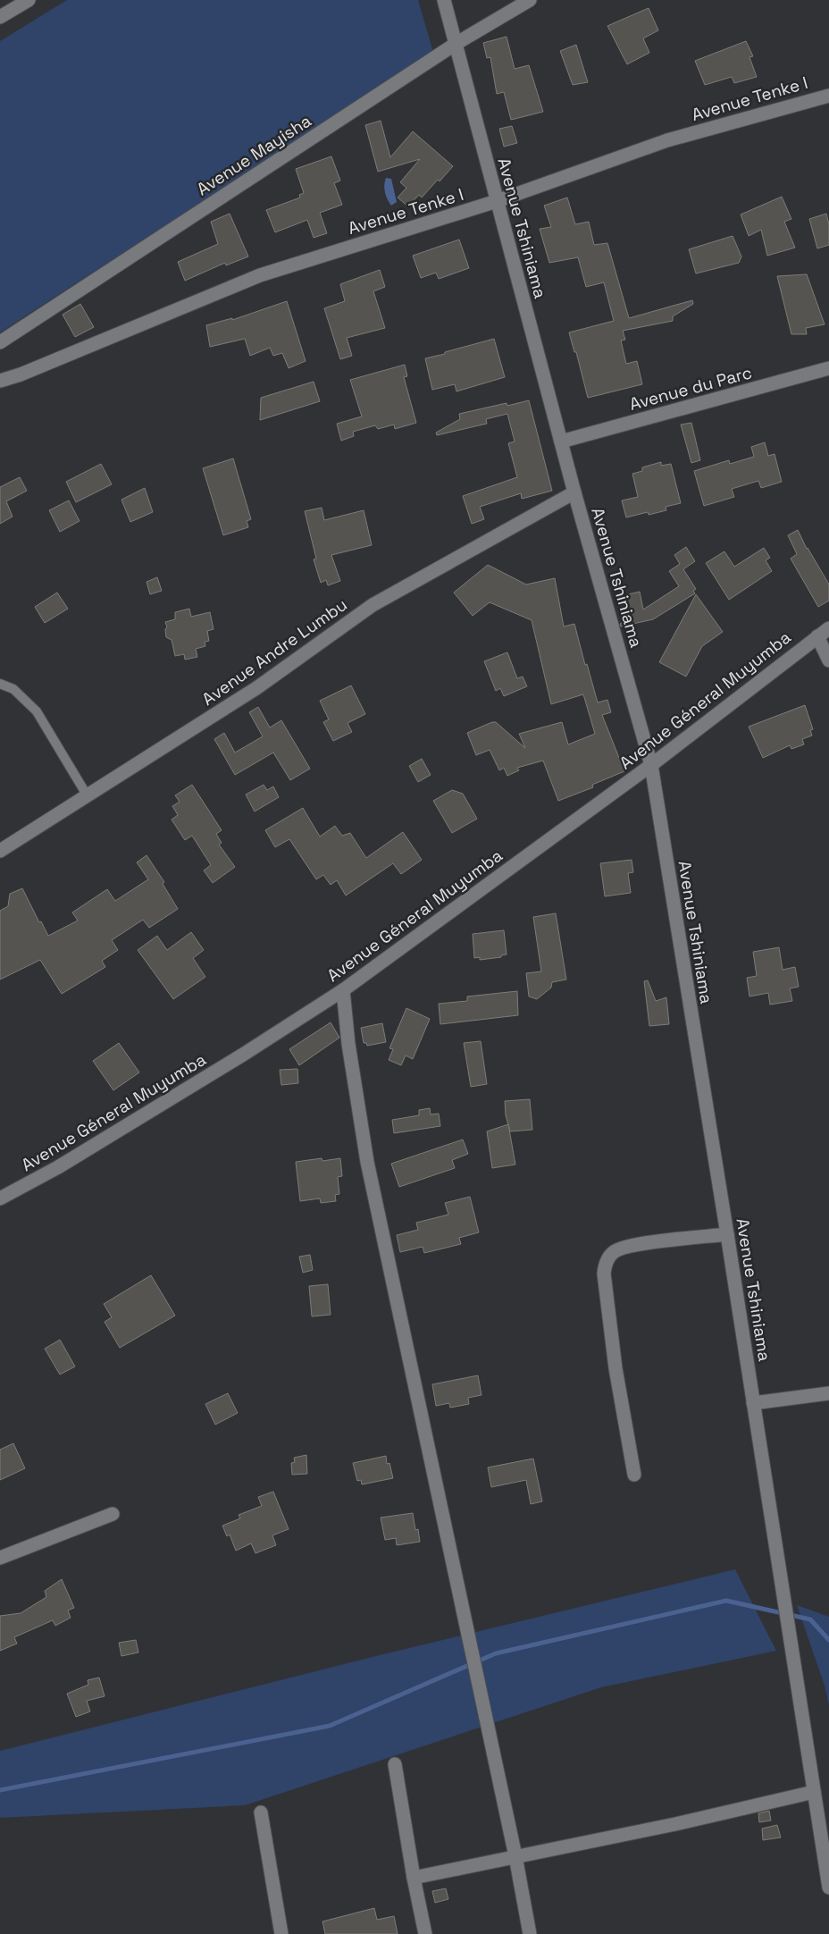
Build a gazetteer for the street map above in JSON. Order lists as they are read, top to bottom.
{
  "streets": {
    "street": [
      "Avenue Tenke I",
      "Avenue Mayisha",
      "Avenue Tshiniama",
      "Avenue du Parc",
      "Avenue Andre Lumbu",
      "Avenue Géneral Muyumba"
    ]
  },
  "crossings": [
    ["Avenue Tenke I", "Avenue Tshiniama"],
    ["Avenue Mayisha", "Avenue Tshiniama"],
    ["Avenue Tshiniama", "Avenue du Parc"],
    ["Avenue Tshiniama", "Avenue Andre Lumbu"],
    ["Avenue Tshiniama", "Avenue Géneral Muyumba"]
  ]
}
